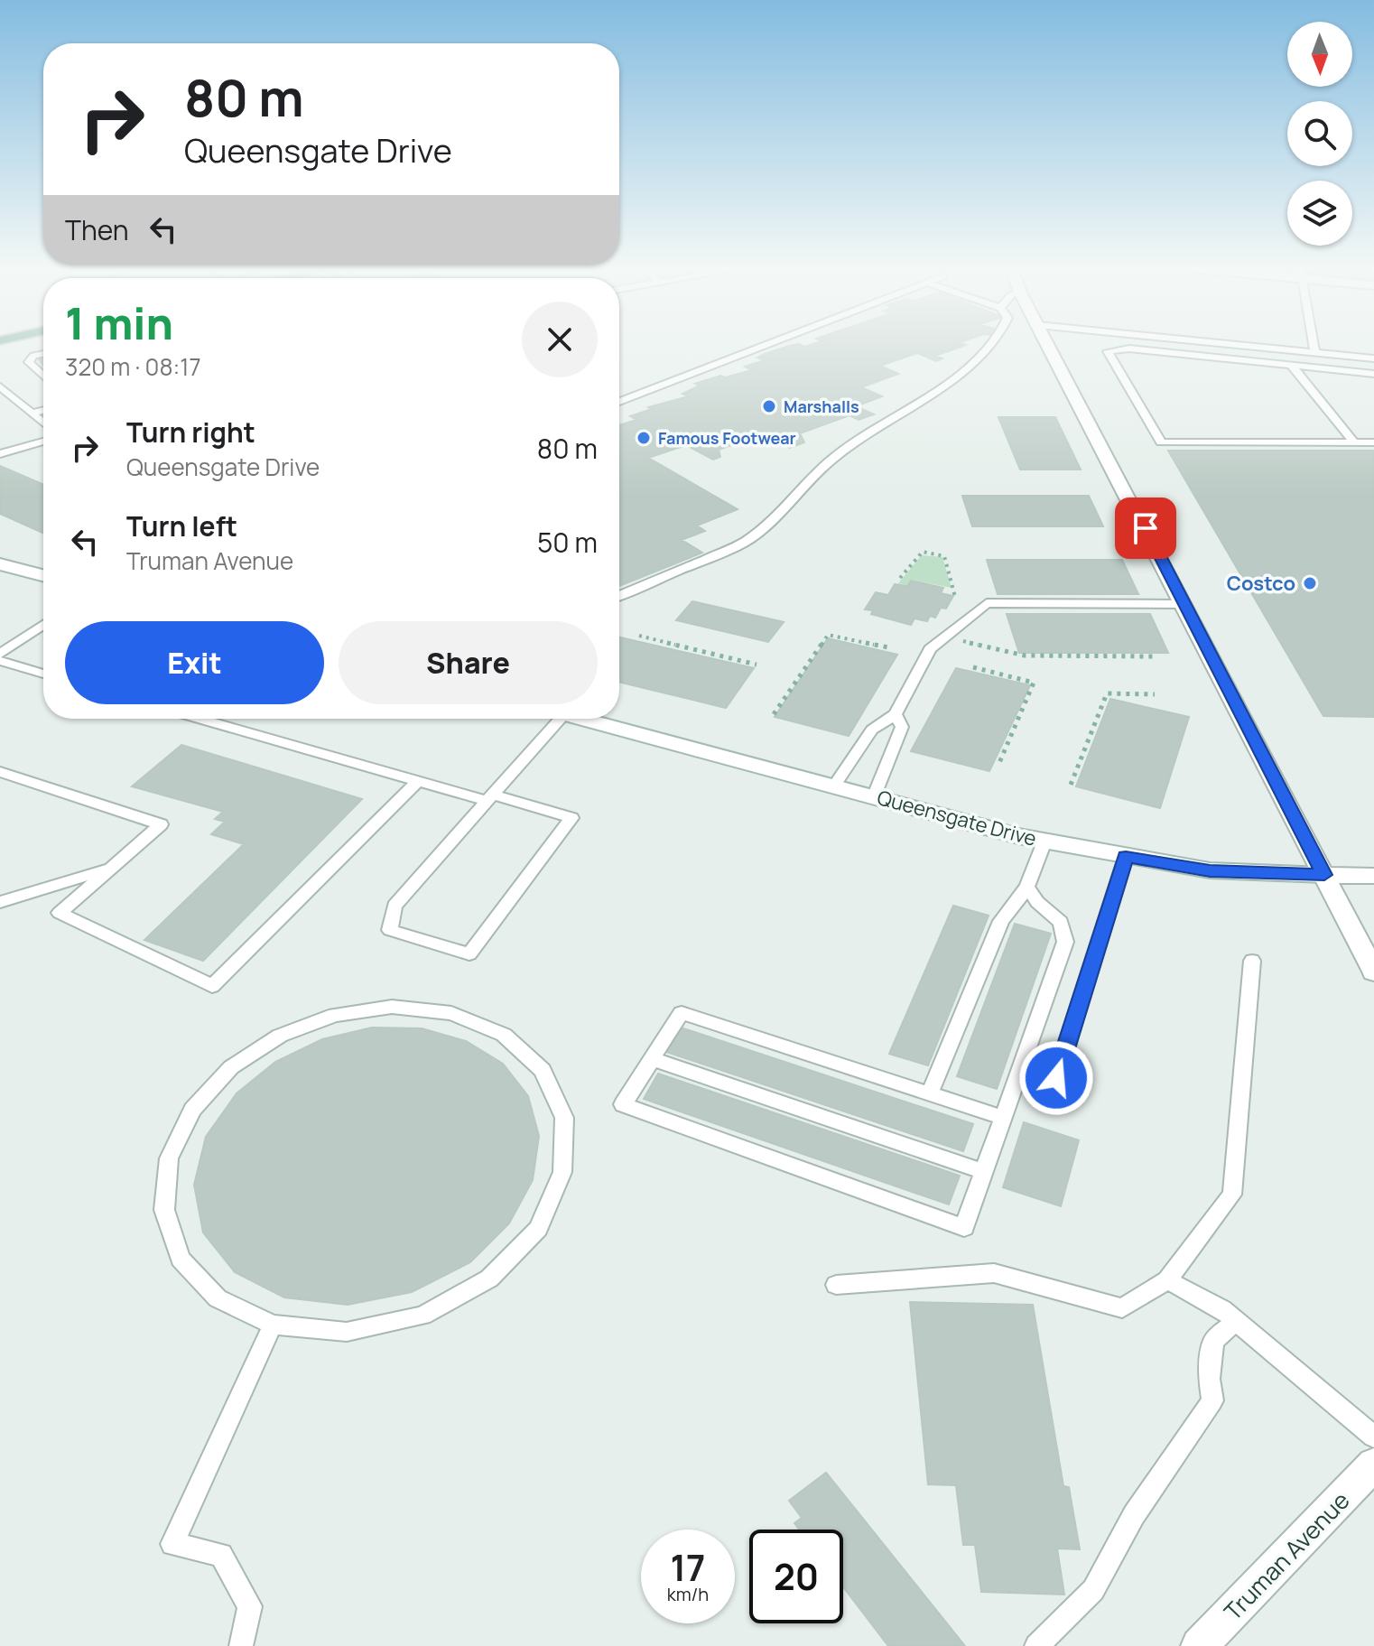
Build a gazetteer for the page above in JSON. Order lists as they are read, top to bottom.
{
  "streets": {
    "street": ["Queensgate Drive", "Truman Avenue"]
  },
  "places": ["Marshalls", "Famous Footwear", "Costco"],
  "north": "bottom",
  "page": {
    "turn": ["80 m", "Queensgate Drive"],
    "then": "Then",
    "heading": ["1 min", "320 m · 08:17"],
    "list": [
      {
        "name": "Turn right",
        "note": "Queensgate Drive",
        "value": "80 m"
      },
      {
        "name": "Turn left",
        "note": "Truman Avenue",
        "value": "50 m"
      }
    ],
    "buttons": ["Exit", "Share"],
    "speed": "17 km/h",
    "limit": "20"
  }
}
